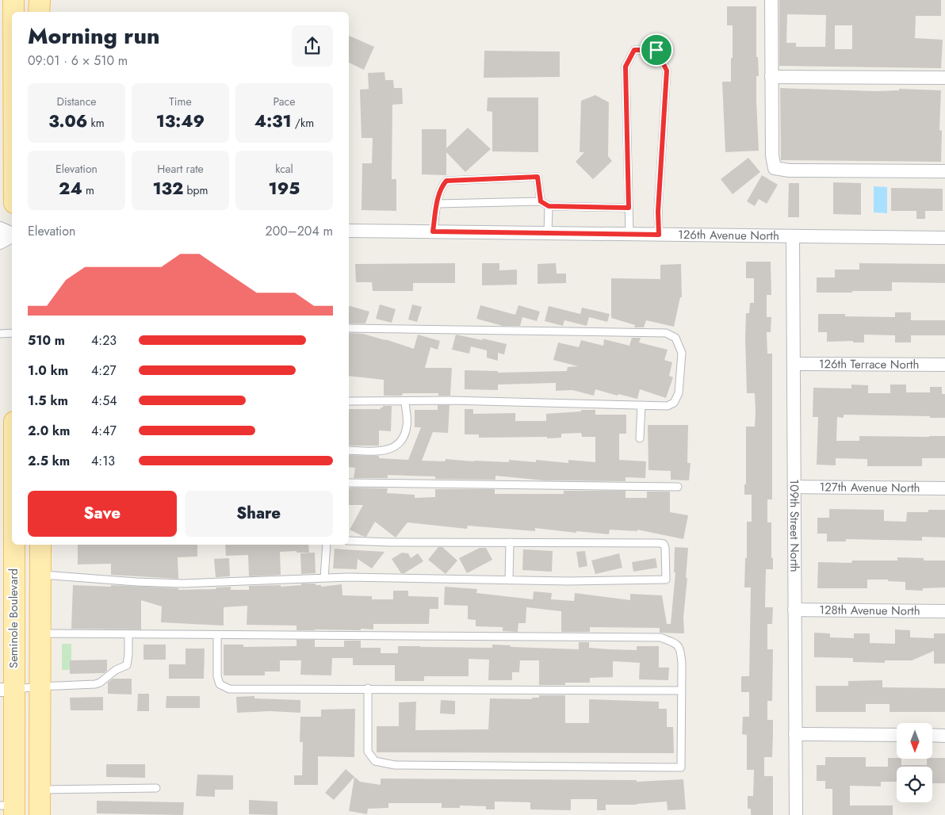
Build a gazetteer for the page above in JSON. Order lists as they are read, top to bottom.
{
  "streets": {
    "main road": ["Seminole Boulevard"],
    "street": [
      "126th Avenue North",
      "126th Terrace North",
      "127th Avenue North",
      "109th Street North",
      "128th Avenue North"
    ]
  },
  "crossings": [
    ["126th Avenue North", "109th Street North"],
    ["126th Terrace North", "109th Street North"],
    ["127th Avenue North", "109th Street North"],
    ["109th Street North", "128th Avenue North"]
  ],
  "north": "bottom",
  "page": {
    "heading": ["Morning run", "09:01 · 6 × 510 m"],
    "stats": [
      ["Distance", "3.06 km"],
      ["Time", "13:49"],
      ["Pace", "4:31 /km"],
      ["Elevation", "24 m"],
      ["Heart rate", "132 bpm"],
      ["kcal", "195"]
    ],
    "chart": ["Elevation", "200–204 m"],
    "list": [
      {
        "name": "510 m",
        "note": "4:23"
      },
      {
        "name": "1.0 km",
        "note": "4:27"
      },
      {
        "name": "1.5 km",
        "note": "4:54"
      },
      {
        "name": "2.0 km",
        "note": "4:47"
      },
      {
        "name": "2.5 km",
        "note": "4:13"
      }
    ],
    "buttons": ["Save", "Share"]
  }
}
